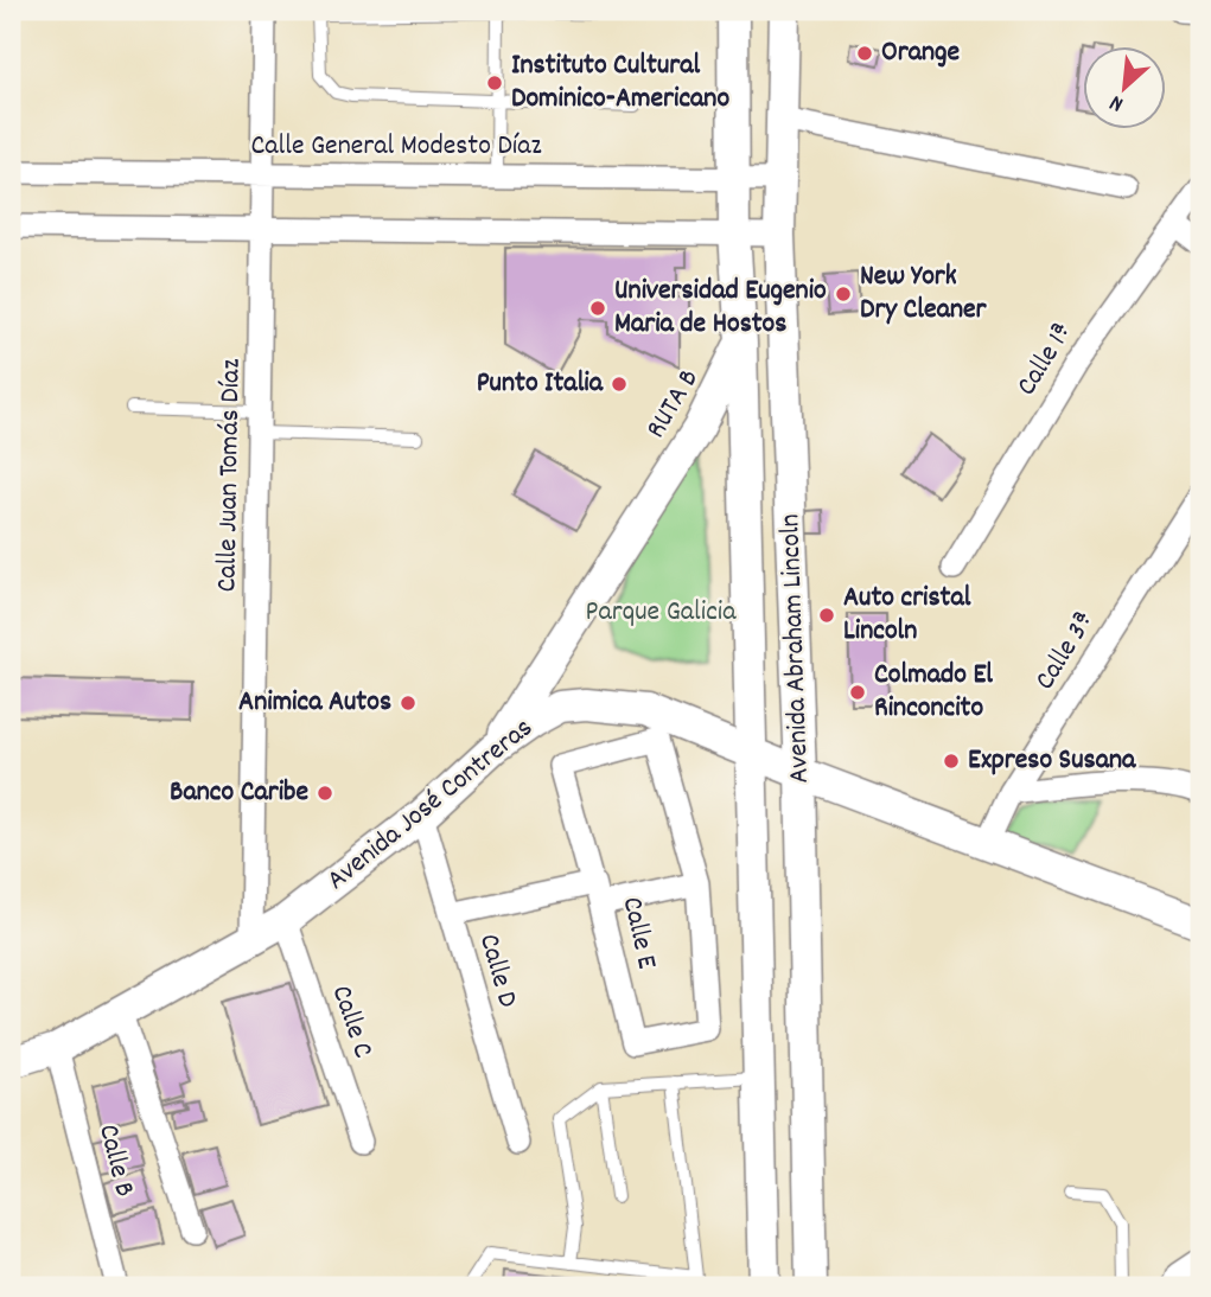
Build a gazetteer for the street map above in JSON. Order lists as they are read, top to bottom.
{
  "streets": {
    "main road": ["Avenida Abraham Lincoln", "Avenida José Contreras"],
    "street": [
      "Calle General Modesto Díaz",
      "Calle 1ª",
      "Calle Juan Tomás Díaz",
      "Calle 3ª",
      "Calle E",
      "Calle D",
      "Calle C",
      "Calle B"
    ]
  },
  "crossings": [
    ["Calle General Modesto Díaz", "Calle Juan Tomás Díaz"],
    ["Calle General Modesto Díaz", "Avenida Abraham Lincoln"],
    ["Calle Juan Tomás Díaz", "Avenida José Contreras"],
    ["Avenida Abraham Lincoln", "Avenida José Contreras"],
    ["Calle 3ª", "Avenida José Contreras"],
    ["Avenida José Contreras", "Calle D"],
    ["Avenida José Contreras", "Calle C"],
    ["Avenida José Contreras", "Calle B"],
    ["Calle E", "Calle D"]
  ],
  "parks": ["Parque Galicia"],
  "places": [
    "Orange",
    "Instituto Cultural Dominico-Americano",
    "New York Dry Cleaner",
    "Universidad Eugenio Maria de Hostos",
    "Punto Italia",
    "Auto cristal Lincoln",
    "Colmado El Rinconcito",
    "Animica Autos",
    "Expreso Susana",
    "Banco Caribe"
  ],
  "north": "bottom left"
}
